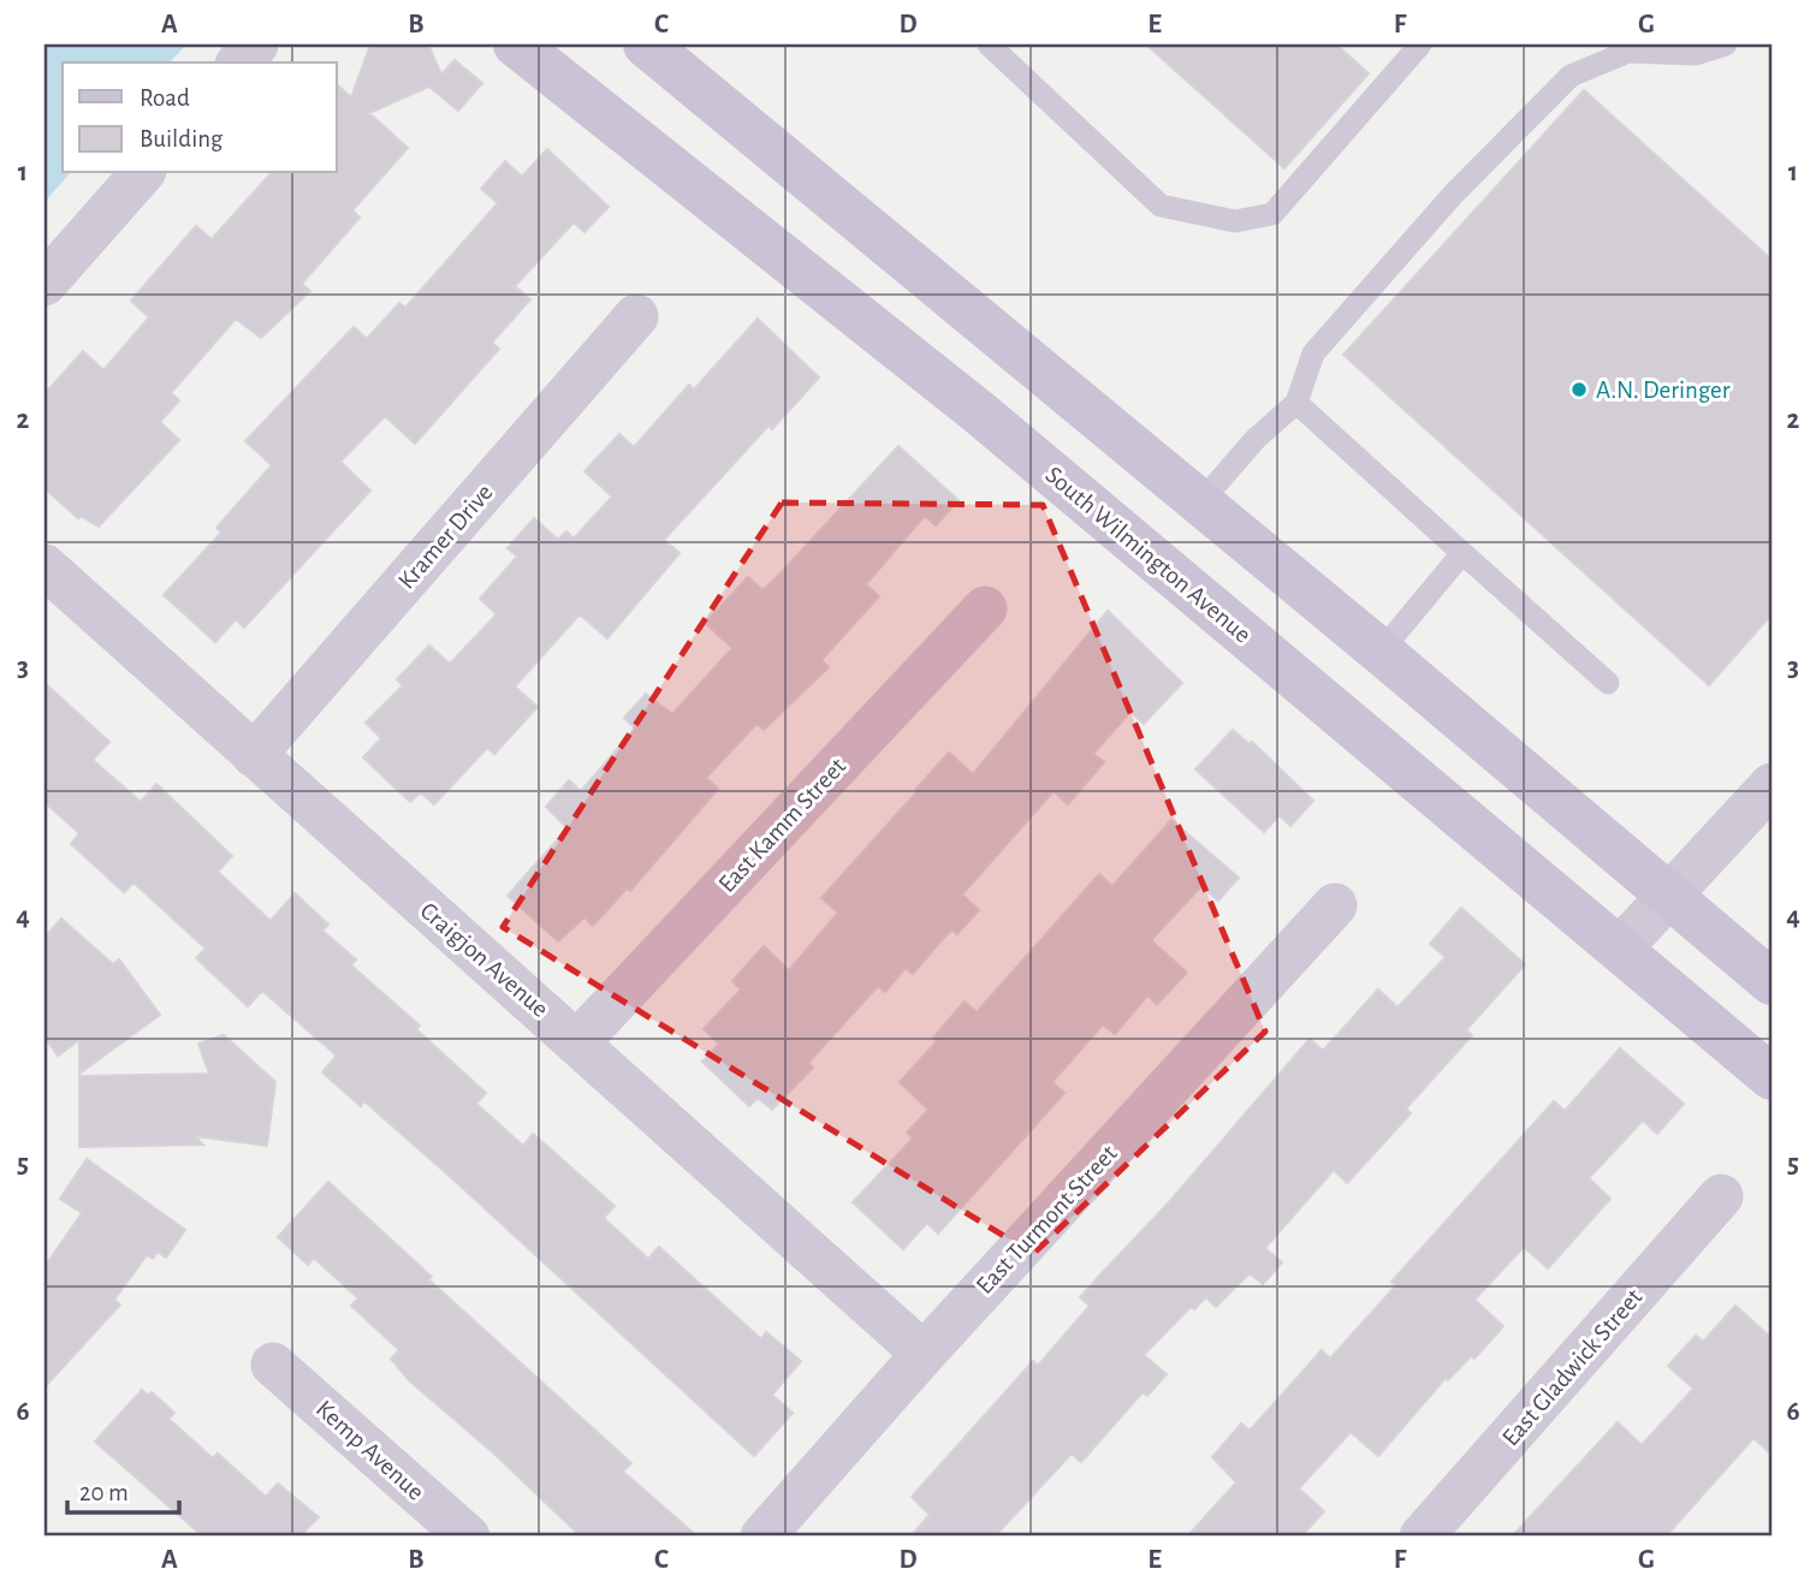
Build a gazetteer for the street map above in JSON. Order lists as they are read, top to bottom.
{
  "streets": {
    "main road": ["South Wilmington Avenue"],
    "street": [
      "Kramer Drive",
      "East Kamm Street",
      "Craigjon Avenue",
      "East Turmont Street",
      "East Gladwick Street",
      "Kemp Avenue"
    ]
  },
  "crossings": [
    ["Kramer Drive", "Craigjon Avenue"],
    ["East Kamm Street", "Craigjon Avenue"],
    ["Craigjon Avenue", "East Turmont Street"]
  ],
  "places": ["A.N. Deringer"],
  "legend": ["Road", "Building"],
  "scale_bar": "20 m",
  "grid": {
    "columns": [
      "A",
      "B",
      "C",
      "D",
      "E",
      "F",
      "G"
    ],
    "rows": [
      "1",
      "2",
      "3",
      "4",
      "5",
      "6"
    ]
  }
}
